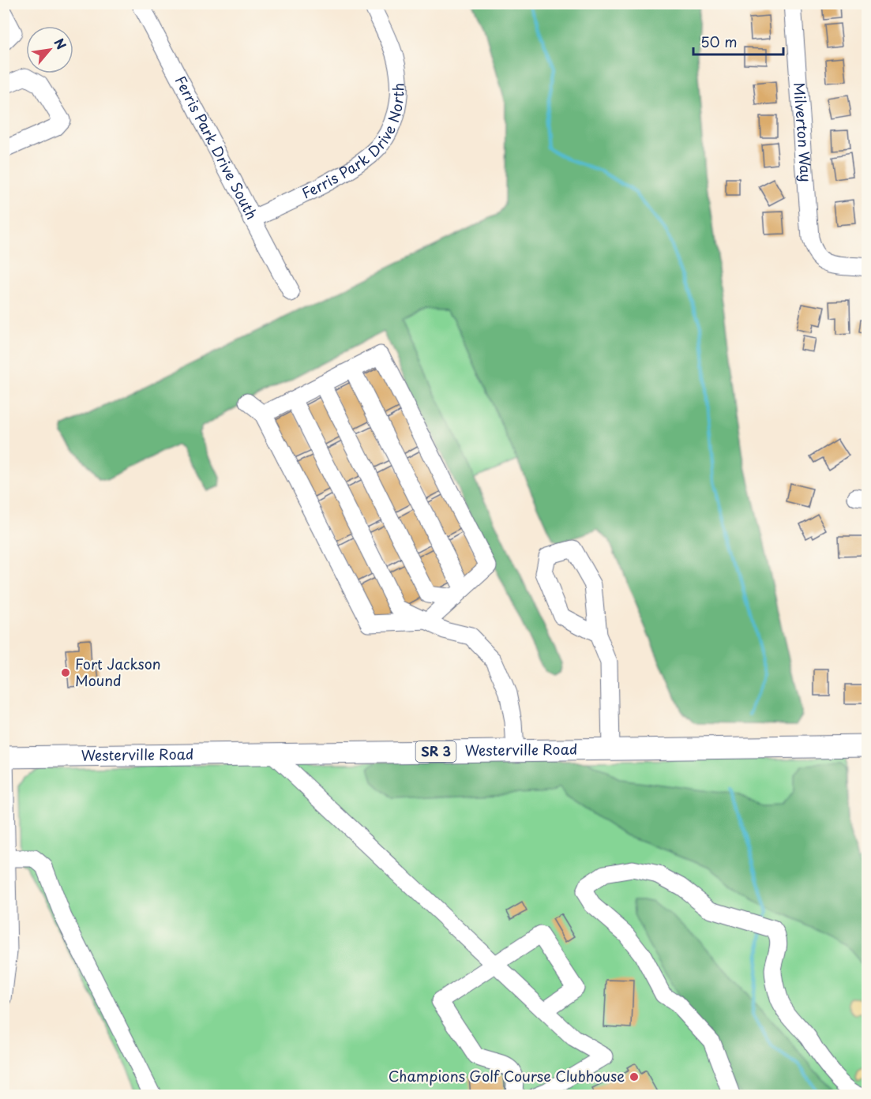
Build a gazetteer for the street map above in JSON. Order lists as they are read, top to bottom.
{
  "streets": {
    "main road": ["Westerville Road", "SR 3"],
    "street": ["Milverton Way", "Ferris Park Drive North", "Ferris Park Drive South"]
  },
  "crossings": [
    ["Ferris Park Drive North", "Ferris Park Drive South"]
  ],
  "places": ["Fort Jackson Mound", "Champions Golf Course Clubhouse"],
  "scale_bar": "50 m",
  "north": "top right"
}
